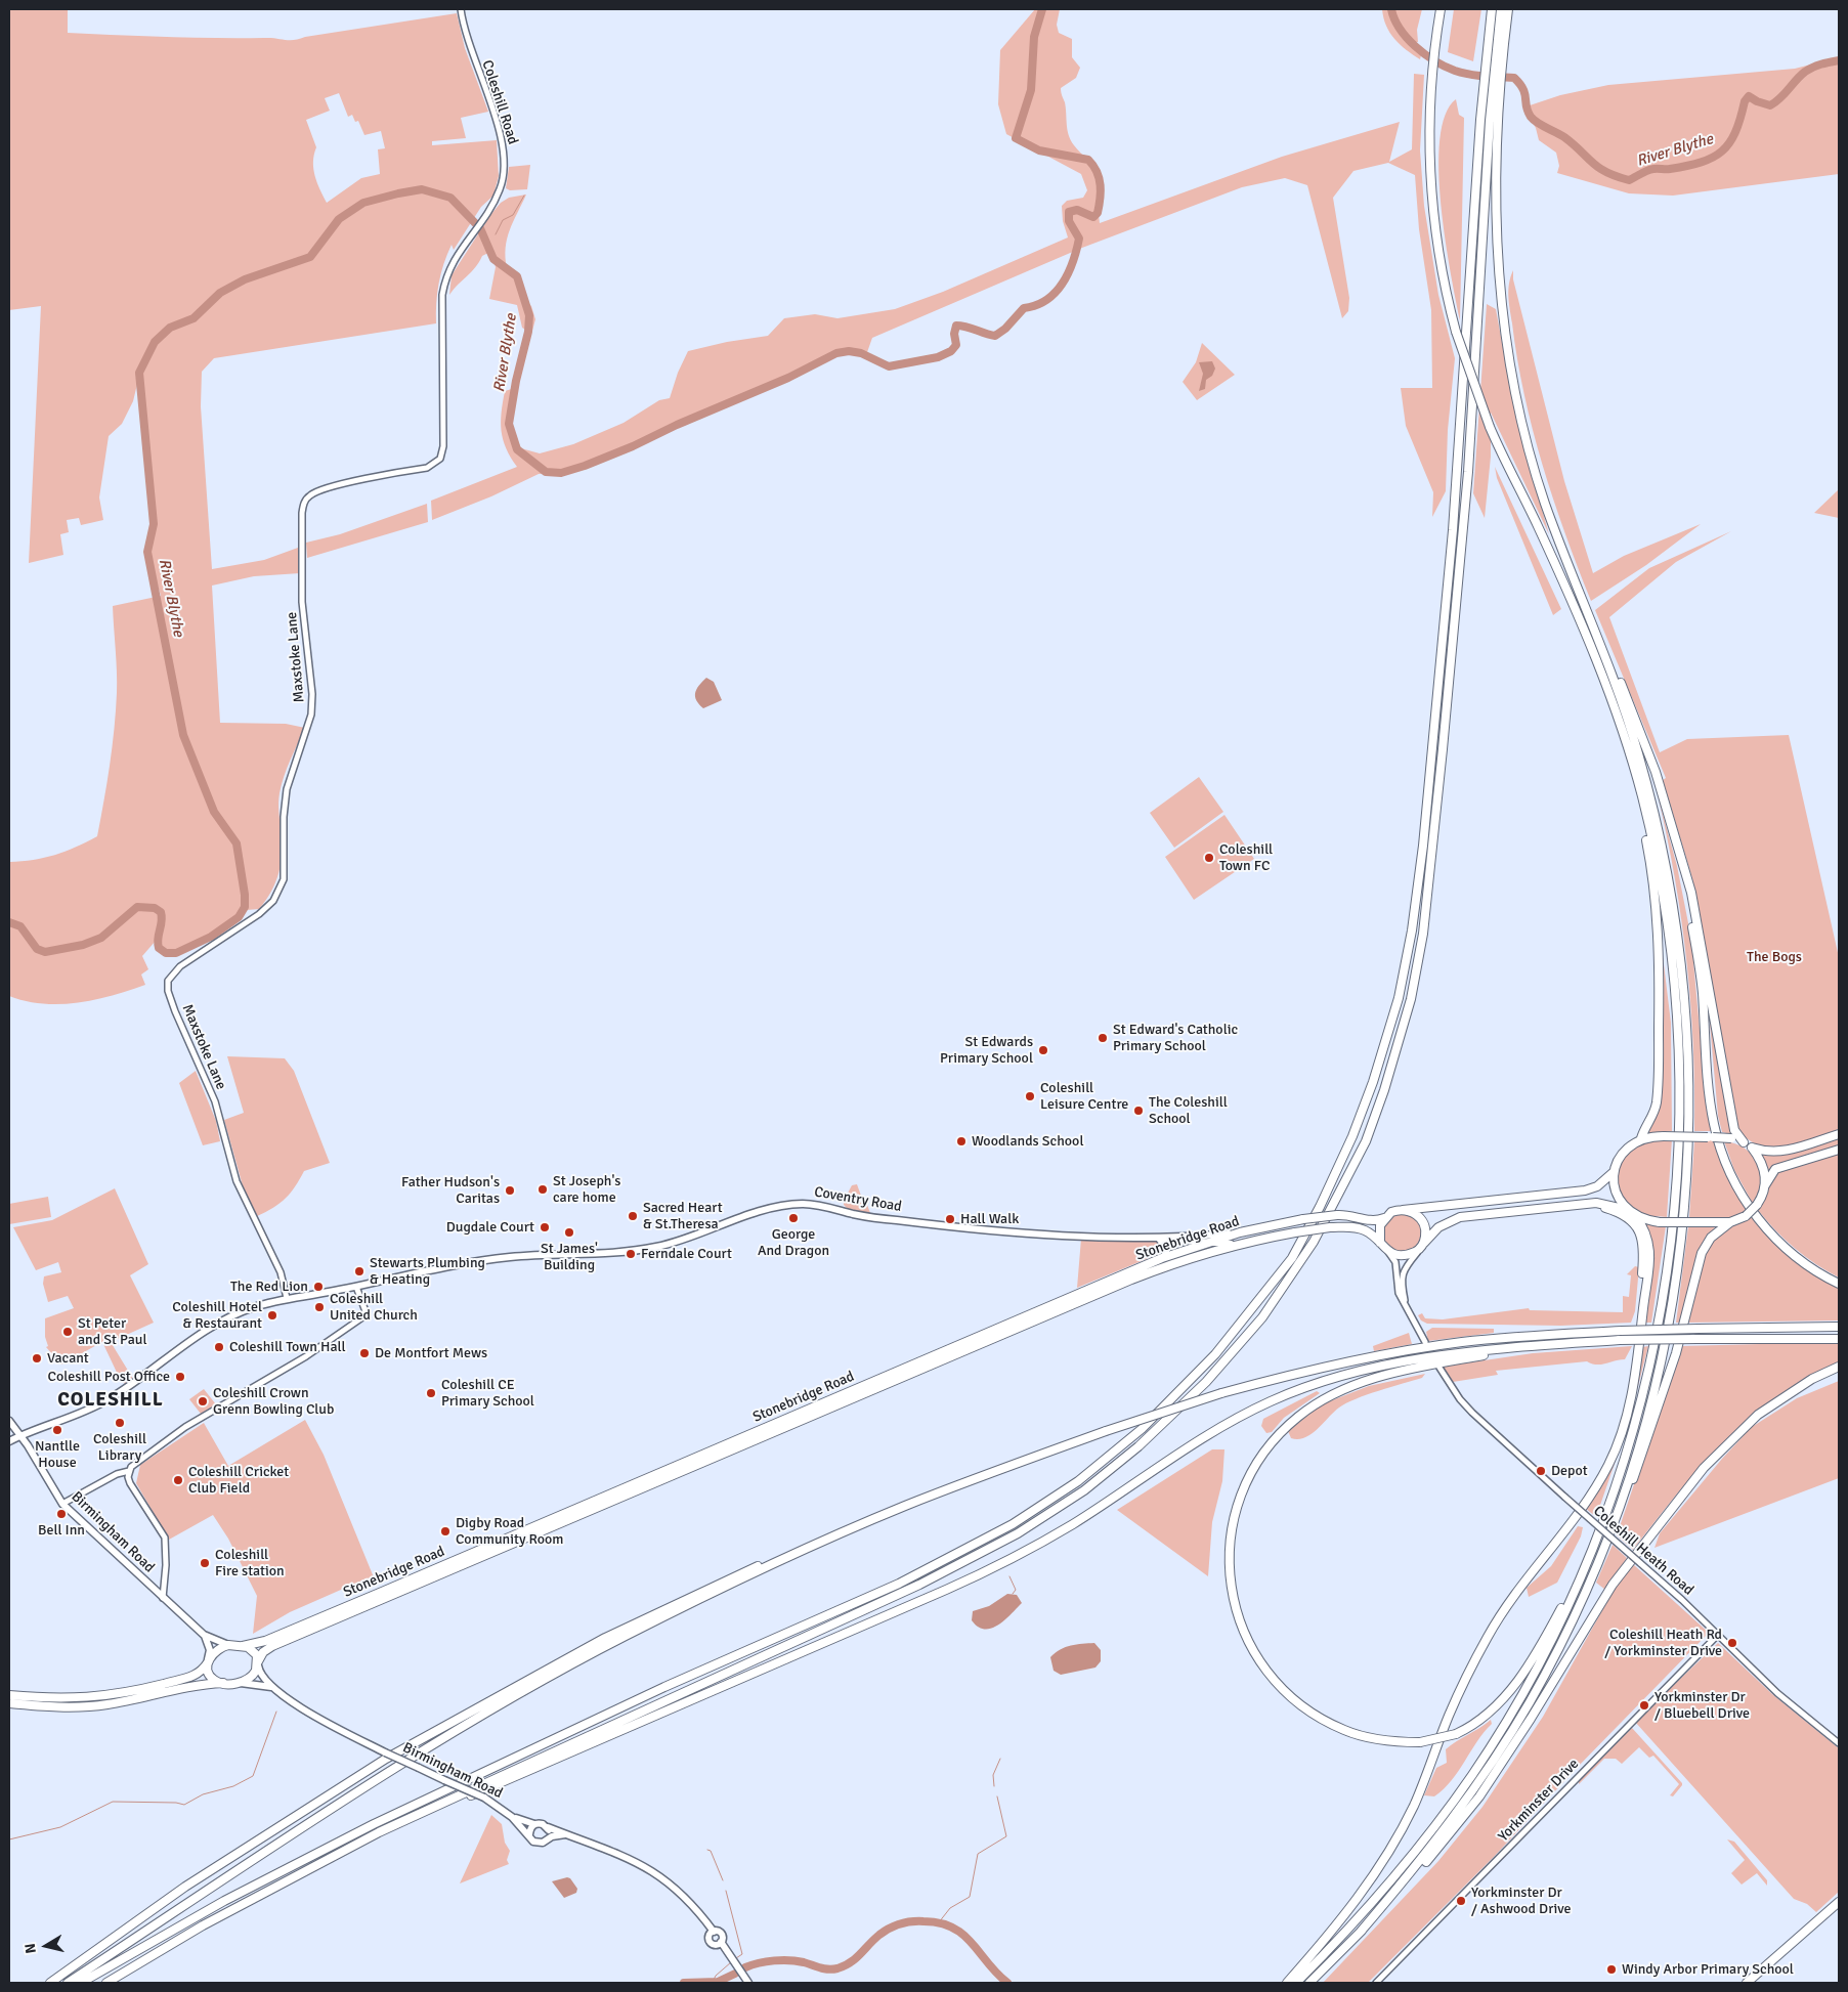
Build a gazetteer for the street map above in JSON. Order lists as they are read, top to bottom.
{
  "streets": {
    "highway": ["Stonebridge Road"],
    "main road": ["Coventry Road", "Birmingham Road"],
    "street": [
      "Coleshill Road",
      "Maxstoke Lane",
      "Coleshill Heath Road",
      "Yorkminster Drive"
    ]
  },
  "crossings": [
    ["Coleshill Road", "Maxstoke Lane"],
    ["Maxstoke Lane", "Coventry Road"],
    ["Coventry Road", "Birmingham Road"],
    ["Stonebridge Road", "Birmingham Road"],
    ["Coleshill Heath Road", "Yorkminster Drive"]
  ],
  "districts": ["COLESHILL"],
  "water": ["River Blythe"],
  "parks": ["The Bogs"],
  "places": [
    "Coleshill Town FC",
    "St Edward's Catholic Primary School",
    "St Edwards Primary School",
    "Coleshill Leisure Centre",
    "The Coleshill School",
    "Woodlands School",
    "St Joseph's care home",
    "Father Hudson's Caritas",
    "Sacred Heart & St.Theresa",
    "George And Dragon",
    "Hall Walk",
    "Dugdale Court",
    "St James' Building",
    "Ferndale Court",
    "Stewarts Plumbing & Heating",
    "The Red Lion",
    "Coleshill United Church",
    "Coleshill Hotel & Restaurant",
    "St Peter and St Paul",
    "Coleshill Town Hall",
    "De Montfort Mews",
    "Vacant",
    "Coleshill Post Office",
    "Coleshill CE Primary School",
    "Coleshill Crown Grenn Bowling Club",
    "Coleshill Library",
    "Nantlle House",
    "Depot",
    "Coleshill Cricket Club Field",
    "Bell Inn",
    "Digby Road Community Room",
    "Coleshill Fire station",
    "Coleshill Heath Rd / Yorkminster Drive",
    "Yorkminster Dr / Bluebell Drive",
    "Yorkminster Dr / Ashwood Drive",
    "Windy Arbor Primary School"
  ],
  "north": "left"
}
